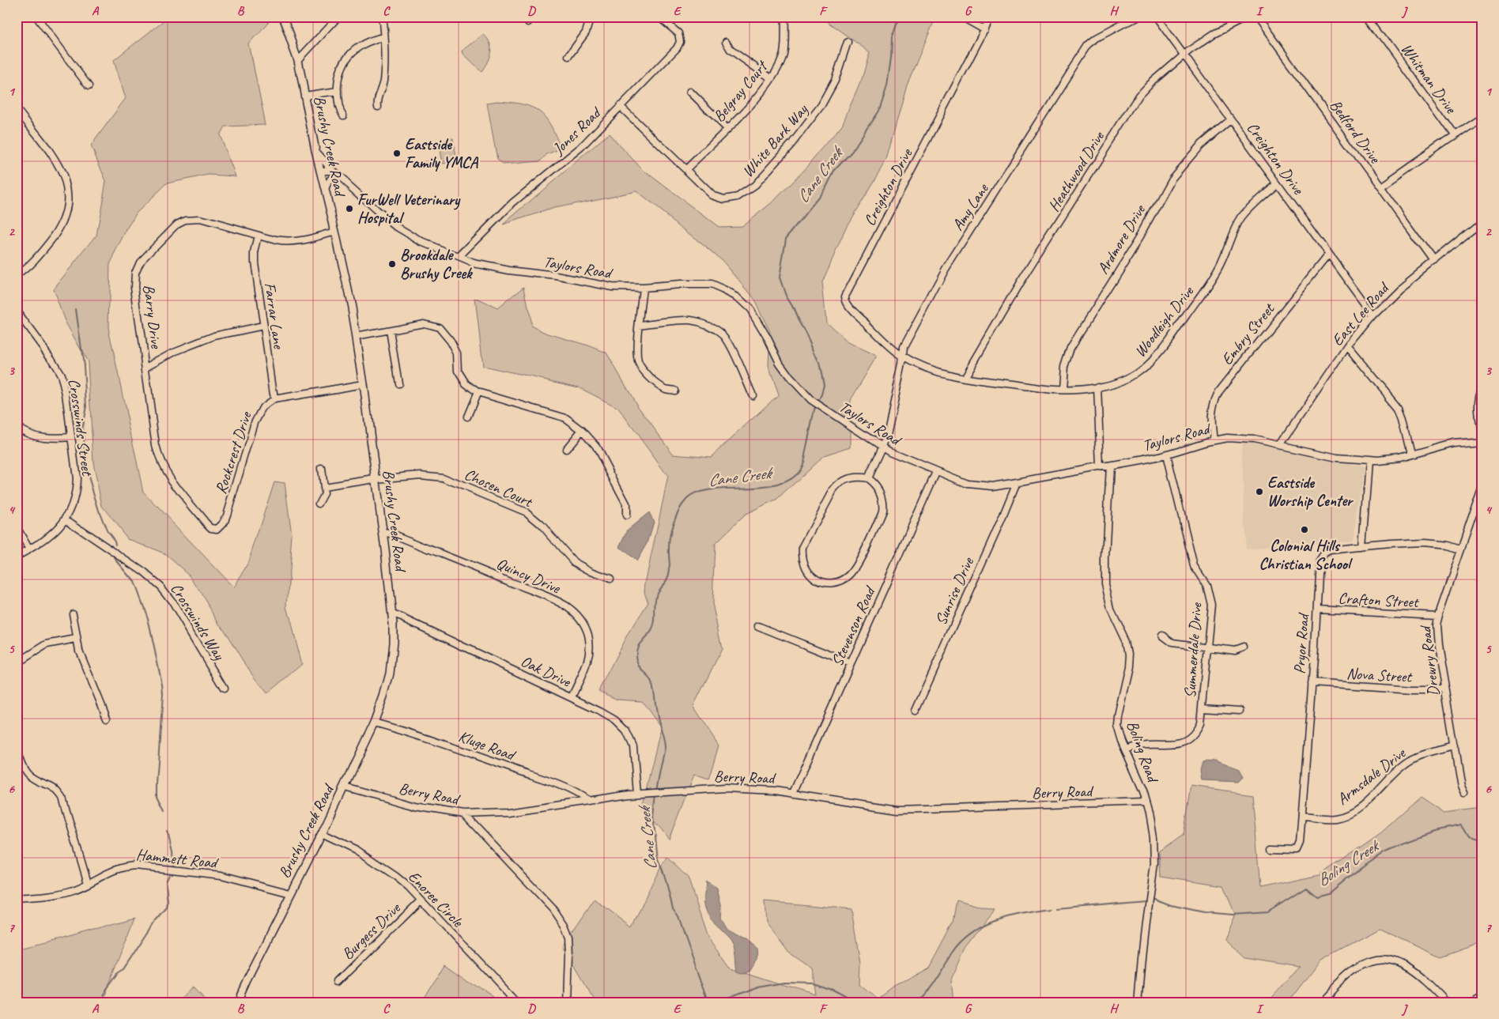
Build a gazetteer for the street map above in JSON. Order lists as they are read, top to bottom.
{
  "streets": {
    "main road": ["Brushy Creek Road"],
    "street": [
      "Whitman Drive",
      "Belgray Court",
      "Jones Road",
      "Bedford Drive",
      "White Bark Way",
      "Creighton Drive",
      "Heathwood Drive",
      "Amy Lane",
      "Ardmore Drive",
      "Taylors Road",
      "East Lee Road",
      "Farrar Lane",
      "Barry Drive",
      "Woodleigh Drive",
      "Embry Street",
      "Crosswinds Street",
      "Rockcrest Drive",
      "Chosen Court",
      "Quincy Drive",
      "Sunrise Drive",
      "Crafton Street",
      "Crosswinds Way",
      "Stevenson Road",
      "Pryor Road",
      "Summerdale Drive",
      "Drewry Road",
      "Oak Drive",
      "Nova Street",
      "Kluge Road",
      "Boling Road",
      "Armsdale Drive",
      "Berry Road",
      "Hammett Road",
      "Enoree Circle",
      "Burgess Drive"
    ]
  },
  "crossings": [
    ["Belgray Court", "White Bark Way"],
    ["Jones Road", "White Bark Way"],
    ["Jones Road", "Taylors Road"],
    ["Bedford Drive", "East Lee Road"],
    ["Brushy Creek Road", "Taylors Road"],
    ["Brushy Creek Road", "Barry Drive"],
    ["Brushy Creek Road", "Chosen Court"],
    ["Brushy Creek Road", "Quincy Drive"],
    ["Brushy Creek Road", "Oak Drive"],
    ["Brushy Creek Road", "Kluge Road"],
    ["Brushy Creek Road", "Berry Road"],
    ["Brushy Creek Road", "Hammett Road"],
    ["Brushy Creek Road", "Enoree Circle"],
    ["Creighton Drive", "Heathwood Drive"],
    ["Creighton Drive", "Amy Lane"],
    ["Creighton Drive", "Ardmore Drive"],
    ["Creighton Drive", "East Lee Road"],
    ["Creighton Drive", "Woodleigh Drive"],
    ["Creighton Drive", "Embry Street"],
    ["Heathwood Drive", "Woodleigh Drive"],
    ["Amy Lane", "Taylors Road"],
    ["Amy Lane", "Woodleigh Drive"],
    ["Ardmore Drive", "Woodleigh Drive"],
    ["Taylors Road", "East Lee Road"],
    ["Taylors Road", "Embry Street"],
    ["Taylors Road", "Sunrise Drive"],
    ["Taylors Road", "Stevenson Road"],
    ["Taylors Road", "Summerdale Drive"],
    ["Taylors Road", "Boling Road"],
    ["Farrar Lane", "Barry Drive"],
    ["Farrar Lane", "Rockcrest Drive"],
    ["Barry Drive", "Rockcrest Drive"],
    ["Crosswinds Street", "Crosswinds Way"],
    ["Quincy Drive", "Oak Drive"],
    ["Crafton Street", "Pryor Road"],
    ["Crafton Street", "Drewry Road"],
    ["Stevenson Road", "Berry Road"],
    ["Pryor Road", "Drewry Road"],
    ["Pryor Road", "Nova Street"],
    ["Pryor Road", "Armsdale Drive"],
    ["Summerdale Drive", "Boling Road"],
    ["Drewry Road", "Nova Street"],
    ["Drewry Road", "Armsdale Drive"],
    ["Oak Drive", "Berry Road"],
    ["Kluge Road", "Berry Road"],
    ["Boling Road", "Berry Road"],
    ["Enoree Circle", "Burgess Drive"]
  ],
  "water": ["Cane Creek", "Boling Creek"],
  "places": [
    "Eastside Family YMCA",
    "FurWell Veterinary Hospital",
    "Brookdale Brushy Creek",
    "Eastside Worship Center",
    "Colonial Hills Christian School"
  ],
  "grid": {
    "columns": [
      "A",
      "B",
      "C",
      "D",
      "E",
      "F",
      "G",
      "H",
      "I",
      "J"
    ],
    "rows": [
      "1",
      "2",
      "3",
      "4",
      "5",
      "6",
      "7"
    ]
  }
}
